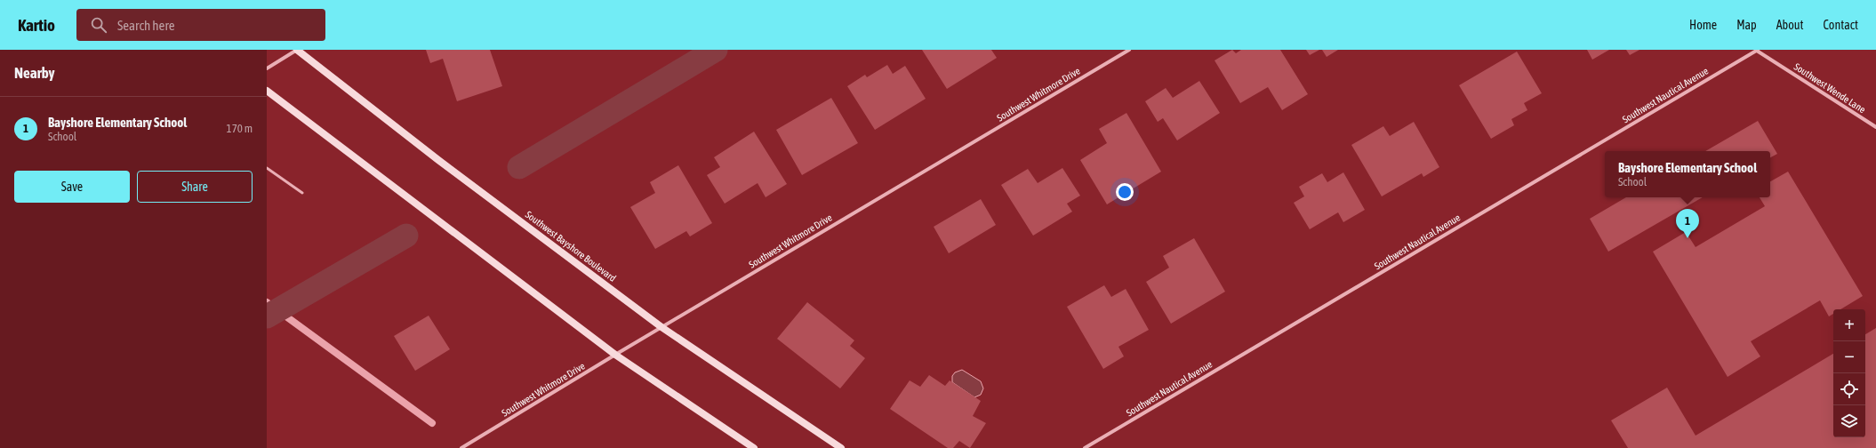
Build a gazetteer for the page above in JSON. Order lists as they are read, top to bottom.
{
  "streets": {
    "main road": ["Southwest Bayshore Boulevard"],
    "street": ["Southwest Wende Lane", "Southwest Whitmore Drive", "Southwest Nautical Avenue"]
  },
  "crossings": [
    ["Southwest Wende Lane", "Southwest Nautical Avenue"],
    ["Southwest Whitmore Drive", "Southwest Bayshore Boulevard"]
  ],
  "page": {
    "header": "Kartio",
    "search": "Search here",
    "nav": [
      "Home",
      "Map",
      "About",
      "Contact"
    ],
    "heading": "Nearby",
    "list": [
      {
        "mark": "1",
        "name": "Bayshore Elementary School",
        "note": "School",
        "value": "170 m"
      }
    ],
    "popup": ["Bayshore Elementary School", "School"],
    "buttons": ["Save", "Share"],
    "pins": "1",
    "map_buttons": ["+", "−"]
  }
}
